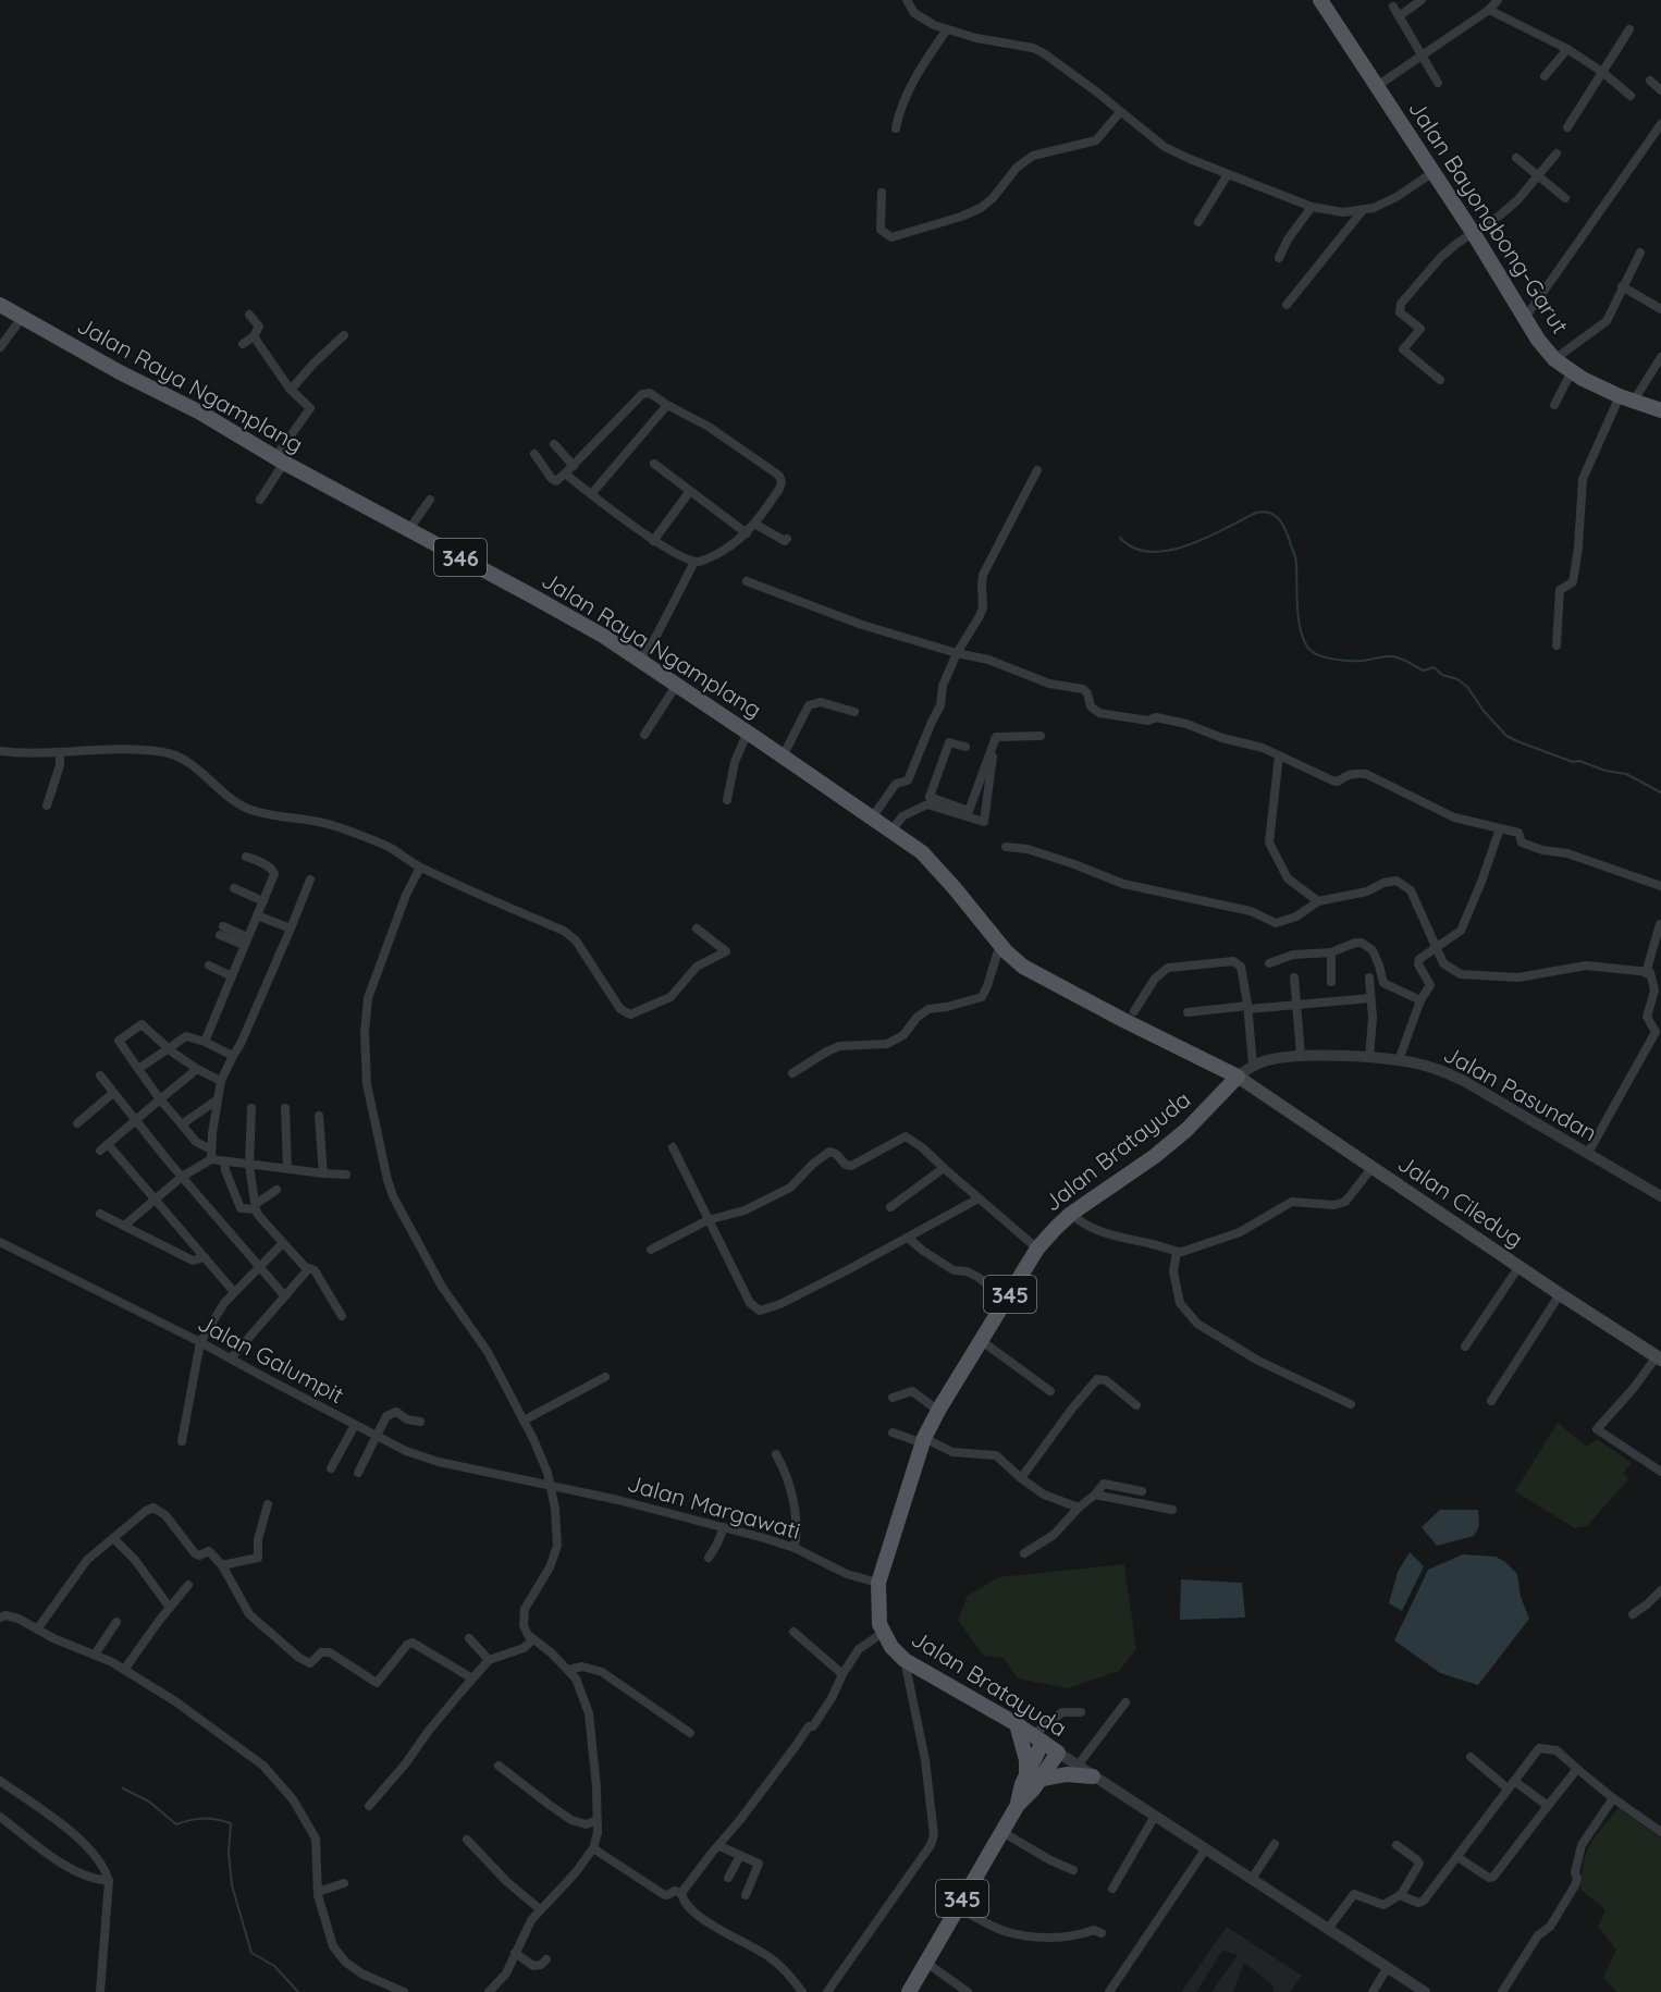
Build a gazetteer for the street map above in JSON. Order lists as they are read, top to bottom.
{
  "streets": {
    "main road": [
      "Jalan Bayongbong-Garut",
      "Jalan Raya Ngamplang",
      "346",
      "Jalan Bratayuda",
      "Jalan Ciledug",
      "345"
    ],
    "street": ["Jalan Pasundan", "Jalan Galumpit", "Jalan Margawati"]
  },
  "crossings": [
    ["Jalan Raya Ngamplang", "Jalan Pasundan"],
    ["Jalan Raya Ngamplang", "Jalan Bratayuda"],
    ["Jalan Raya Ngamplang", "Jalan Ciledug"],
    ["Jalan Pasundan", "Jalan Bratayuda"],
    ["Jalan Pasundan", "Jalan Ciledug"],
    ["Jalan Bratayuda", "Jalan Ciledug"],
    ["Jalan Bratayuda", "345"],
    ["Jalan Bratayuda", "Jalan Margawati"],
    ["Jalan Galumpit", "Jalan Margawati"]
  ]
}
